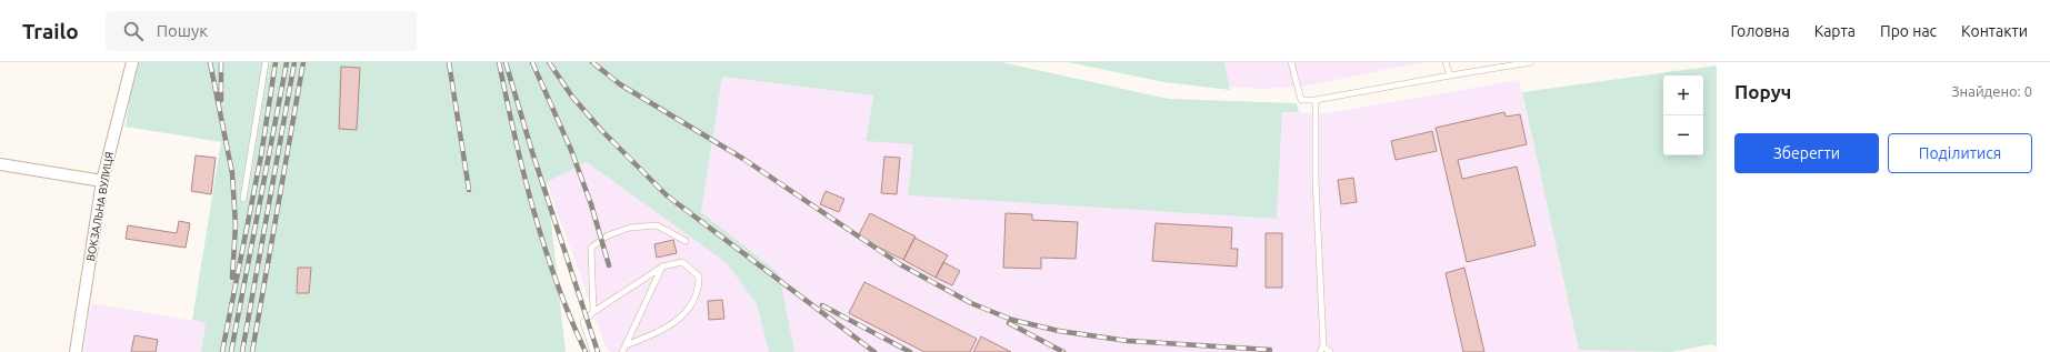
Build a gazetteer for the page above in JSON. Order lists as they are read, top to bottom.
{
  "streets": {
    "street": ["ВОКЗАЛЬНА ВУЛИЦЯ"]
  },
  "page": {
    "header": "Trailo",
    "search": "Пошук",
    "nav": [
      "Головна",
      "Карта",
      "Про нас",
      "Контакти"
    ],
    "heading": ["Поруч", "Знайдено: 0"],
    "map_buttons": ["+", "−"],
    "buttons": ["Зберегти", "Поділитися"]
  }
}
